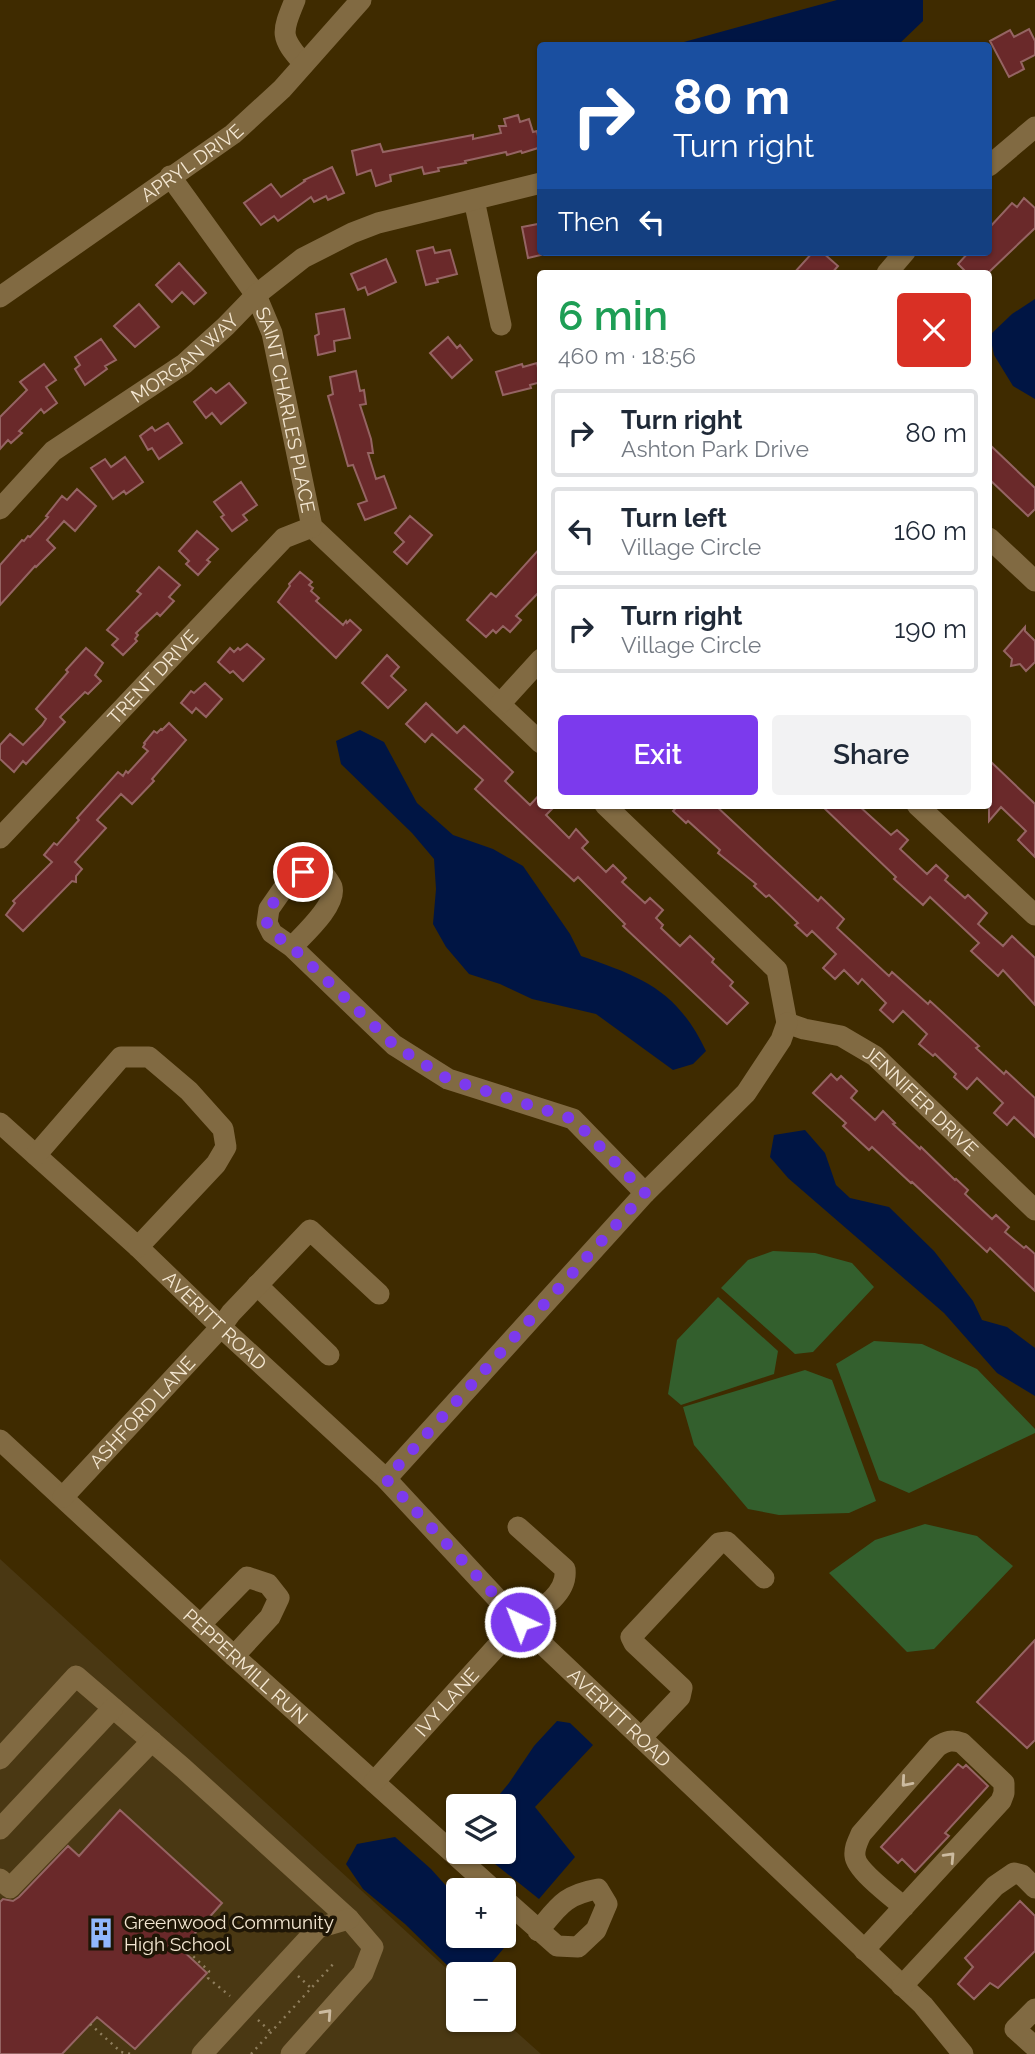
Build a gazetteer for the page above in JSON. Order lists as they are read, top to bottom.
{
  "streets": {
    "street": [
      "APRYL DRIVE",
      "MORGAN WAY",
      "SAINT CHARLES PLACE",
      "TRENT DRIVE",
      "JENNIFER DRIVE",
      "AVERITT ROAD",
      "ASHFORD LANE",
      "PEPPERMILL RUN",
      "IVY LANE"
    ]
  },
  "crossings": [
    ["APRYL DRIVE", "SAINT CHARLES PLACE"],
    ["MORGAN WAY", "SAINT CHARLES PLACE"],
    ["SAINT CHARLES PLACE", "TRENT DRIVE"],
    ["AVERITT ROAD", "ASHFORD LANE"],
    ["AVERITT ROAD", "IVY LANE"],
    ["ASHFORD LANE", "PEPPERMILL RUN"],
    ["PEPPERMILL RUN", "IVY LANE"]
  ],
  "places": {
    "building": ["Greenwood Community High School"]
  },
  "page": {
    "turn": ["80 m", "Turn right"],
    "then": "Then",
    "heading": ["6 min", "460 m · 18:56"],
    "list": [
      {
        "name": "Turn right",
        "note": "Ashton Park Drive",
        "value": "80 m"
      },
      {
        "name": "Turn left",
        "note": "Village Circle",
        "value": "160 m"
      },
      {
        "name": "Turn right",
        "note": "Village Circle",
        "value": "190 m"
      }
    ],
    "buttons": ["Exit", "Share"],
    "map_buttons": ["+", "−"]
  }
}
